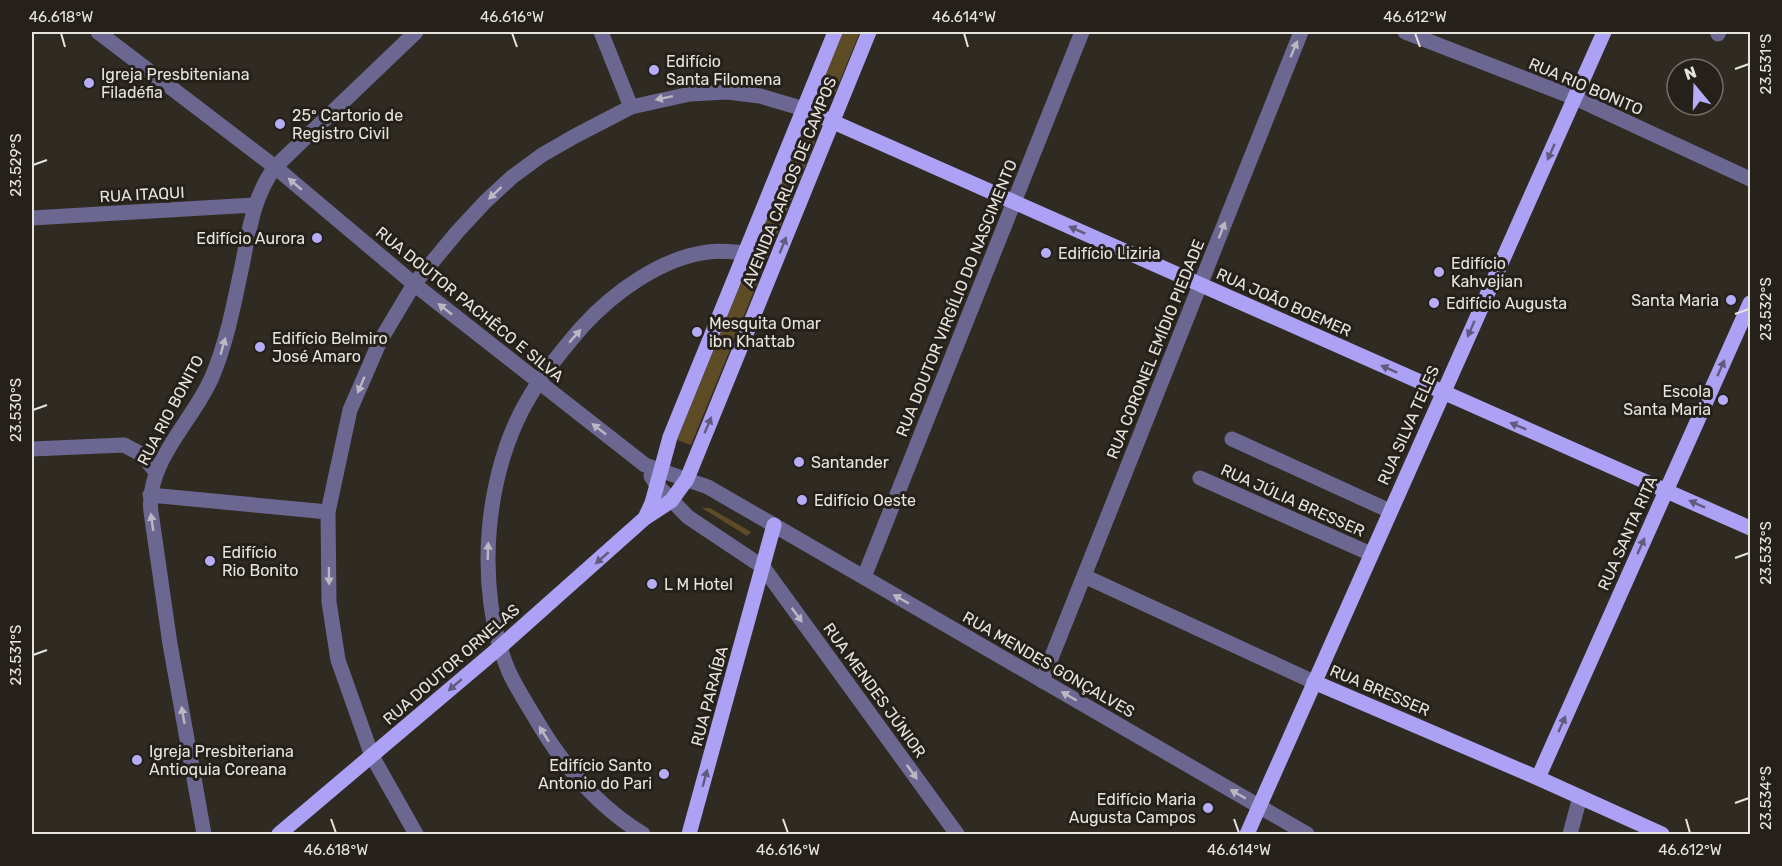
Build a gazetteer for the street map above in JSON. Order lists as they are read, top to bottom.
{
  "streets": {
    "main road": [
      "AVENIDA CARLOS DE CAMPOS",
      "RUA JOÃO BOEMER",
      "RUA SILVA TELES",
      "RUA SANTA RITA",
      "RUA DOUTOR ORNELAS",
      "RUA BRESSER",
      "RUA PARAÍBA"
    ],
    "street": [
      "RUA RIO BONITO",
      "RUA ITAQUI",
      "RUA DOUTOR VIRGÍLIO DO NASCIMENTO",
      "RUA DOUTOR PACHÊCO E SILVA",
      "RUA CORONEL EMÍDIO PIEDADE",
      "RUA JÚLIA BRESSER",
      "RUA MENDES GONÇALVES",
      "RUA MENDES JÚNIOR"
    ]
  },
  "crossings": [
    ["RUA RIO BONITO", "RUA ITAQUI"],
    ["RUA RIO BONITO", "RUA DOUTOR PACHÊCO E SILVA"],
    ["RUA RIO BONITO", "RUA SILVA TELES"],
    ["AVENIDA CARLOS DE CAMPOS", "RUA JOÃO BOEMER"],
    ["AVENIDA CARLOS DE CAMPOS", "RUA DOUTOR PACHÊCO E SILVA"],
    ["AVENIDA CARLOS DE CAMPOS", "RUA DOUTOR ORNELAS"],
    ["AVENIDA CARLOS DE CAMPOS", "RUA MENDES GONÇALVES"],
    ["RUA DOUTOR VIRGÍLIO DO NASCIMENTO", "RUA JOÃO BOEMER"],
    ["RUA DOUTOR VIRGÍLIO DO NASCIMENTO", "RUA MENDES GONÇALVES"],
    ["RUA JOÃO BOEMER", "RUA CORONEL EMÍDIO PIEDADE"],
    ["RUA JOÃO BOEMER", "RUA SILVA TELES"],
    ["RUA JOÃO BOEMER", "RUA SANTA RITA"],
    ["RUA DOUTOR PACHÊCO E SILVA", "RUA DOUTOR ORNELAS"],
    ["RUA DOUTOR PACHÊCO E SILVA", "RUA MENDES GONÇALVES"],
    ["RUA CORONEL EMÍDIO PIEDADE", "RUA MENDES GONÇALVES"],
    ["RUA CORONEL EMÍDIO PIEDADE", "RUA BRESSER"],
    ["RUA SILVA TELES", "RUA JÚLIA BRESSER"],
    ["RUA SILVA TELES", "RUA MENDES GONÇALVES"],
    ["RUA SILVA TELES", "RUA BRESSER"],
    ["RUA SANTA RITA", "RUA BRESSER"],
    ["RUA DOUTOR ORNELAS", "RUA MENDES GONÇALVES"],
    ["RUA MENDES GONÇALVES", "RUA PARAÍBA"],
    ["RUA MENDES JÚNIOR", "RUA PARAÍBA"]
  ],
  "one_way": [
    "RUA RIO BONITO",
    "RUA JOÃO BOEMER",
    "RUA DOUTOR PACHÊCO E SILVA",
    "RUA CORONEL EMÍDIO PIEDADE",
    "RUA SILVA TELES",
    "RUA SANTA RITA",
    "RUA DOUTOR ORNELAS",
    "RUA MENDES GONÇALVES",
    "RUA MENDES JÚNIOR",
    "RUA PARAÍBA"
  ],
  "places": [
    "Edifício Santa Filomena",
    "Igreja Presbiteniana Filadéfia",
    "25º Cartorio de Registro Civil",
    "Edifício Aurora",
    "Edifício Liziria",
    "Edifício Kahvejian",
    "Santa Maria",
    "Edifício Augusta",
    "Mesquita Omar ibn Khattab",
    "Edifício Belmiro José Amaro",
    "Escola Santa Maria",
    "Santander",
    "Edifício Oeste",
    "Edifício Rio Bonito",
    "L M Hotel",
    "Igreja Presbiteriana Antioquia Coreana",
    "Edifício Santo Antonio do Pari",
    "Edifício Maria Augusta Campos"
  ],
  "north": "top",
  "coordinates": [
    "46.618°W",
    "46.616°W",
    "46.614°W",
    "46.612°W",
    "23.531°S",
    "23.529°S",
    "23.532°S",
    "23.530°S",
    "23.533°S",
    "23.534°S"
  ]
}
